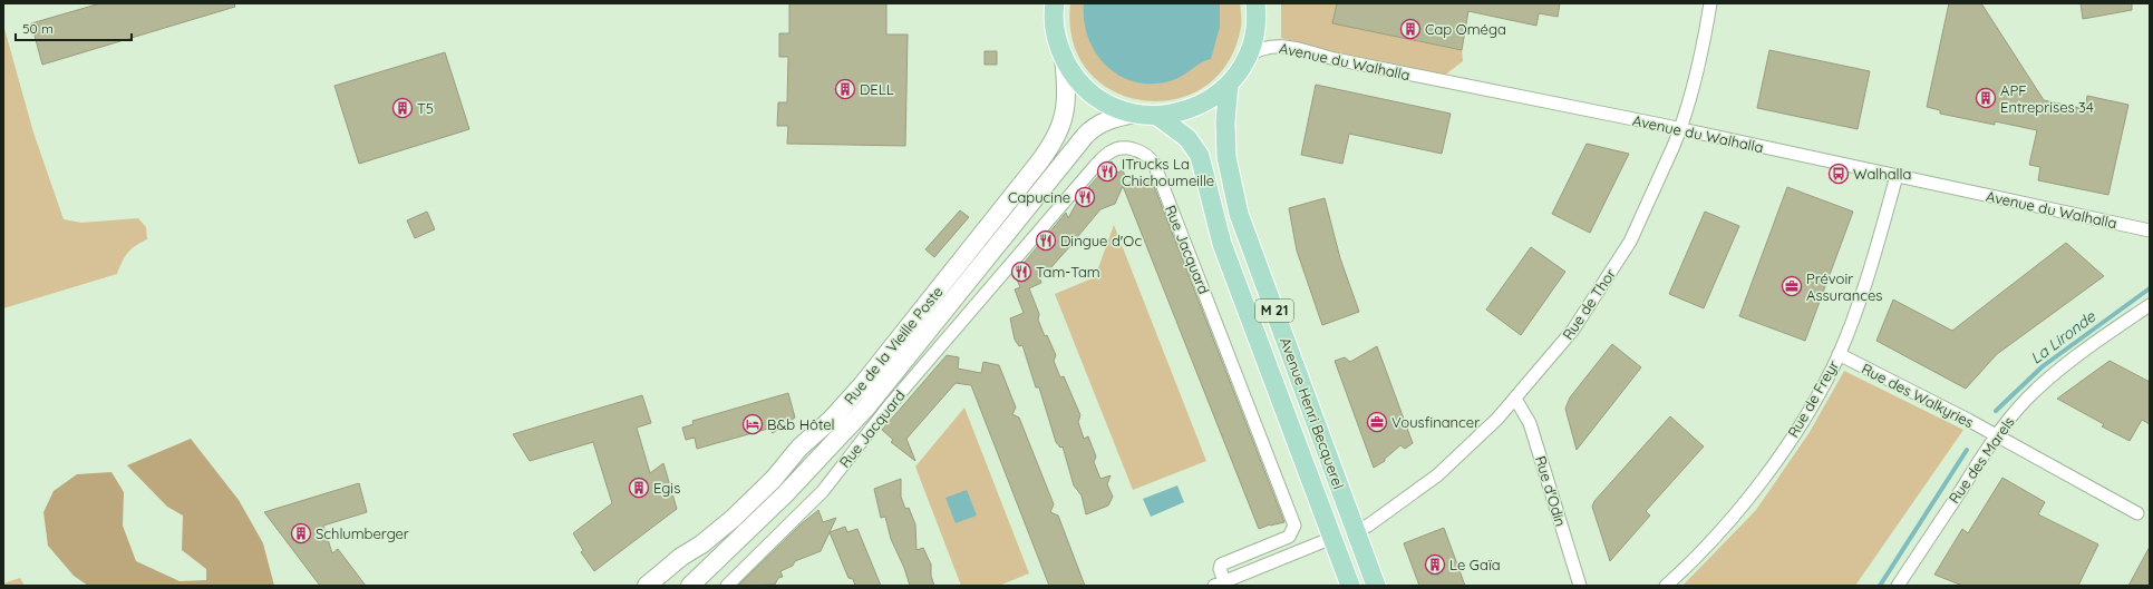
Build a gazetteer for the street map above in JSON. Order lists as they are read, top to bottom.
{
  "streets": {
    "main road": ["M 21", "Rue de la Vieille Poste", "Avenue Henri Becquerel"],
    "street": [
      "Avenue du Walhalla",
      "Rue Jacquard",
      "Rue de Thor",
      "Rue des Walkyries",
      "Rue de Freyr",
      "Rue des Marels",
      "Rue d'Odin"
    ]
  },
  "crossings": [
    ["Avenue du Walhalla", "Rue de Thor"],
    ["Avenue du Walhalla", "Rue de Freyr"],
    ["Rue de Thor", "Avenue Henri Becquerel"],
    ["Rue de Thor", "Rue d'Odin"],
    ["Rue des Walkyries", "Rue de Freyr"],
    ["Rue des Walkyries", "Rue des Marels"]
  ],
  "water": ["La Lironde"],
  "places": {
    "building": [
      "Cap Oméga",
      "DELL",
      "APF Entreprises 34",
      "T5",
      "Egis",
      "Schlumberger",
      "Le Gaïa"
    ],
    "restaurant": [
      "ITrucks La Chichoumeille",
      "Capucine",
      "Dingue d'Oc",
      "Tam-Tam"
    ],
    "bus stop": ["Walhalla"],
    "office": ["Prévoir Assurances", "Vousfinancer"],
    "hotel": ["B&b Hôtel"]
  },
  "scale_bar": "50 m"
}
